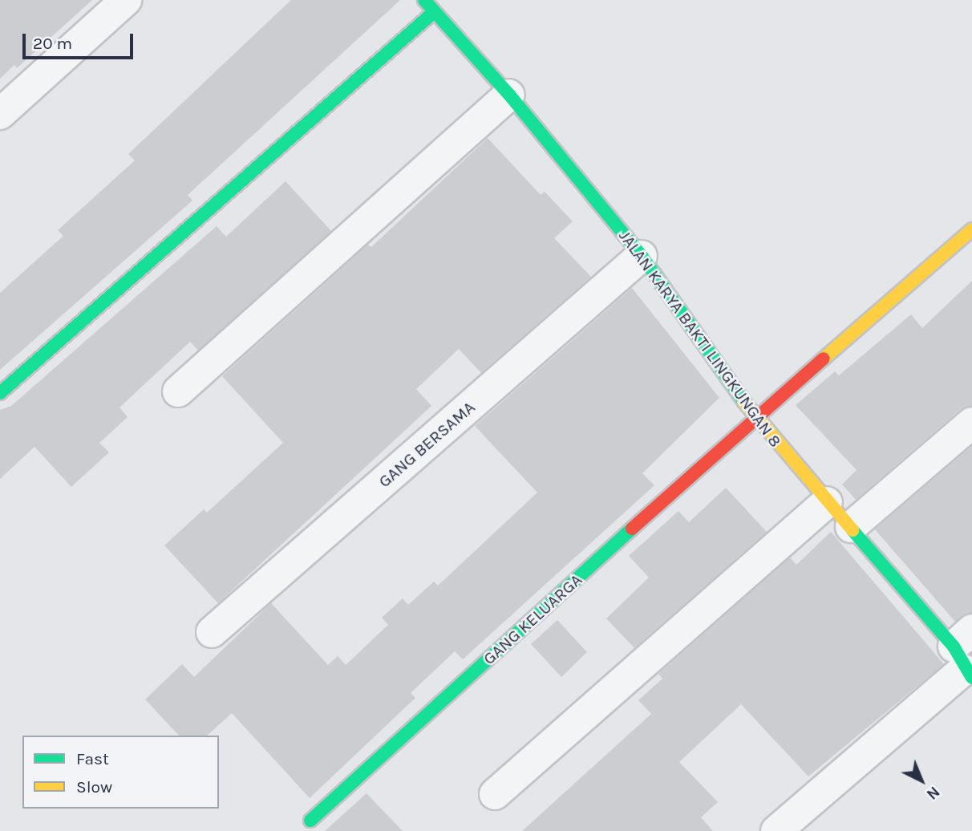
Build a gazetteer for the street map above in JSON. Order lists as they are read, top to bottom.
{
  "streets": {
    "street": ["JALAN KARYA BAKTI LINGKUNGAN 8", "GANG BERSAMA", "GANG KELUARGA"]
  },
  "crossings": [
    ["JALAN KARYA BAKTI LINGKUNGAN 8", "GANG BERSAMA"],
    ["JALAN KARYA BAKTI LINGKUNGAN 8", "GANG KELUARGA"]
  ],
  "legend": ["Fast", "Slow"],
  "scale_bar": "20 m",
  "north": "bottom right"
}
